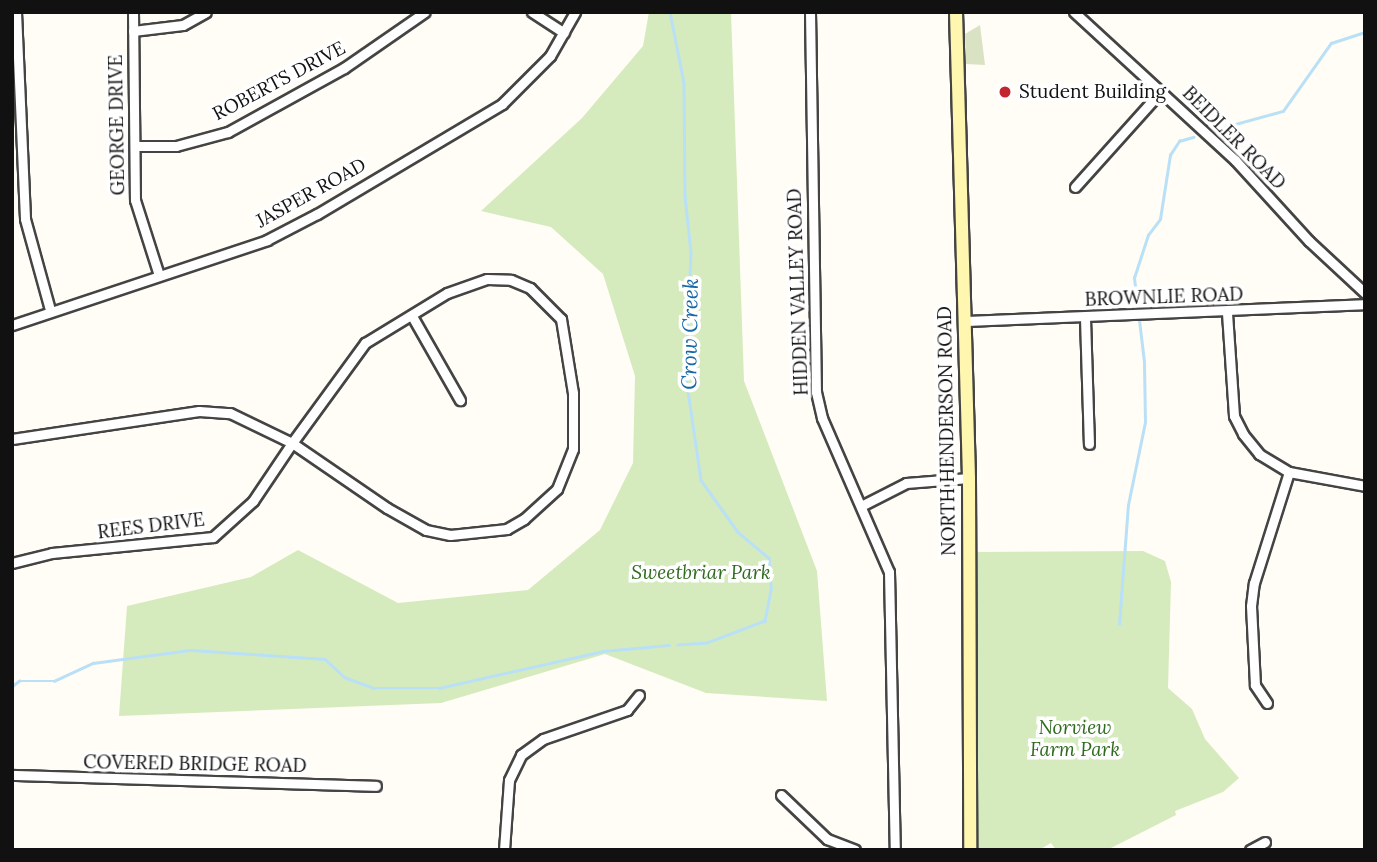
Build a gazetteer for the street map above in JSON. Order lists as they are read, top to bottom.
{
  "streets": {
    "street": [
      "ROBERTS DRIVE",
      "GEORGE DRIVE",
      "BEIDLER ROAD",
      "JASPER ROAD",
      "HIDDEN VALLEY ROAD",
      "BROWNLIE ROAD",
      "NORTH HENDERSON ROAD",
      "REES DRIVE",
      "COVERED BRIDGE ROAD"
    ]
  },
  "crossings": [
    ["ROBERTS DRIVE", "GEORGE DRIVE"],
    ["GEORGE DRIVE", "JASPER ROAD"],
    ["BROWNLIE ROAD", "NORTH HENDERSON ROAD"]
  ],
  "water": ["Crow Creek"],
  "parks": ["Sweetbriar Park", "Norview Farm Park"],
  "places": ["Student Building"]
}
